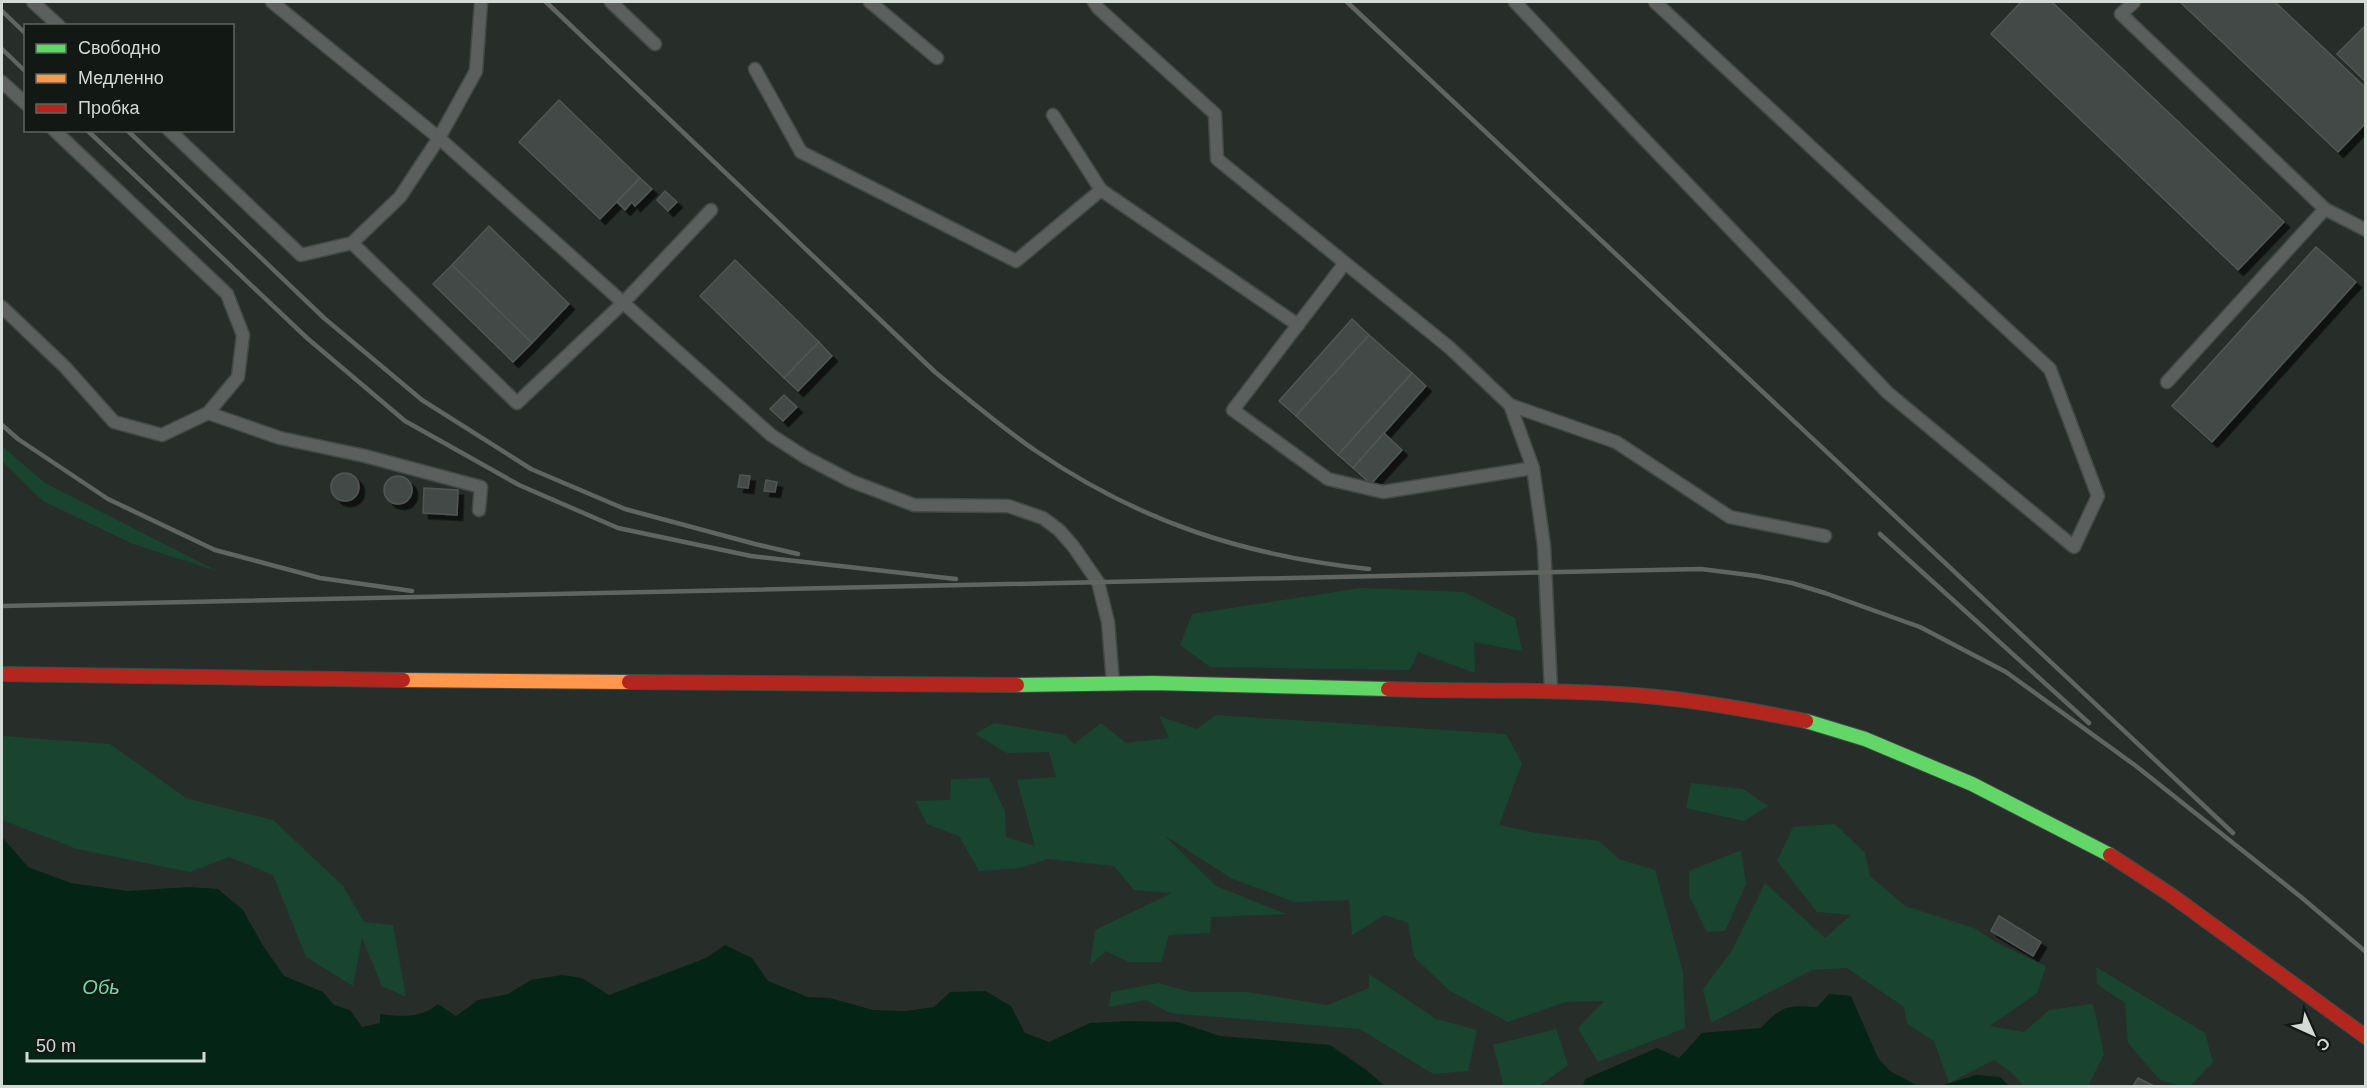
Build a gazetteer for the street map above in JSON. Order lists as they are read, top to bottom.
{
  "water": ["Обь"],
  "legend": ["Свободно", "Медленно", "Пробка"],
  "scale_bar": "50 m",
  "north": "bottom right"
}
